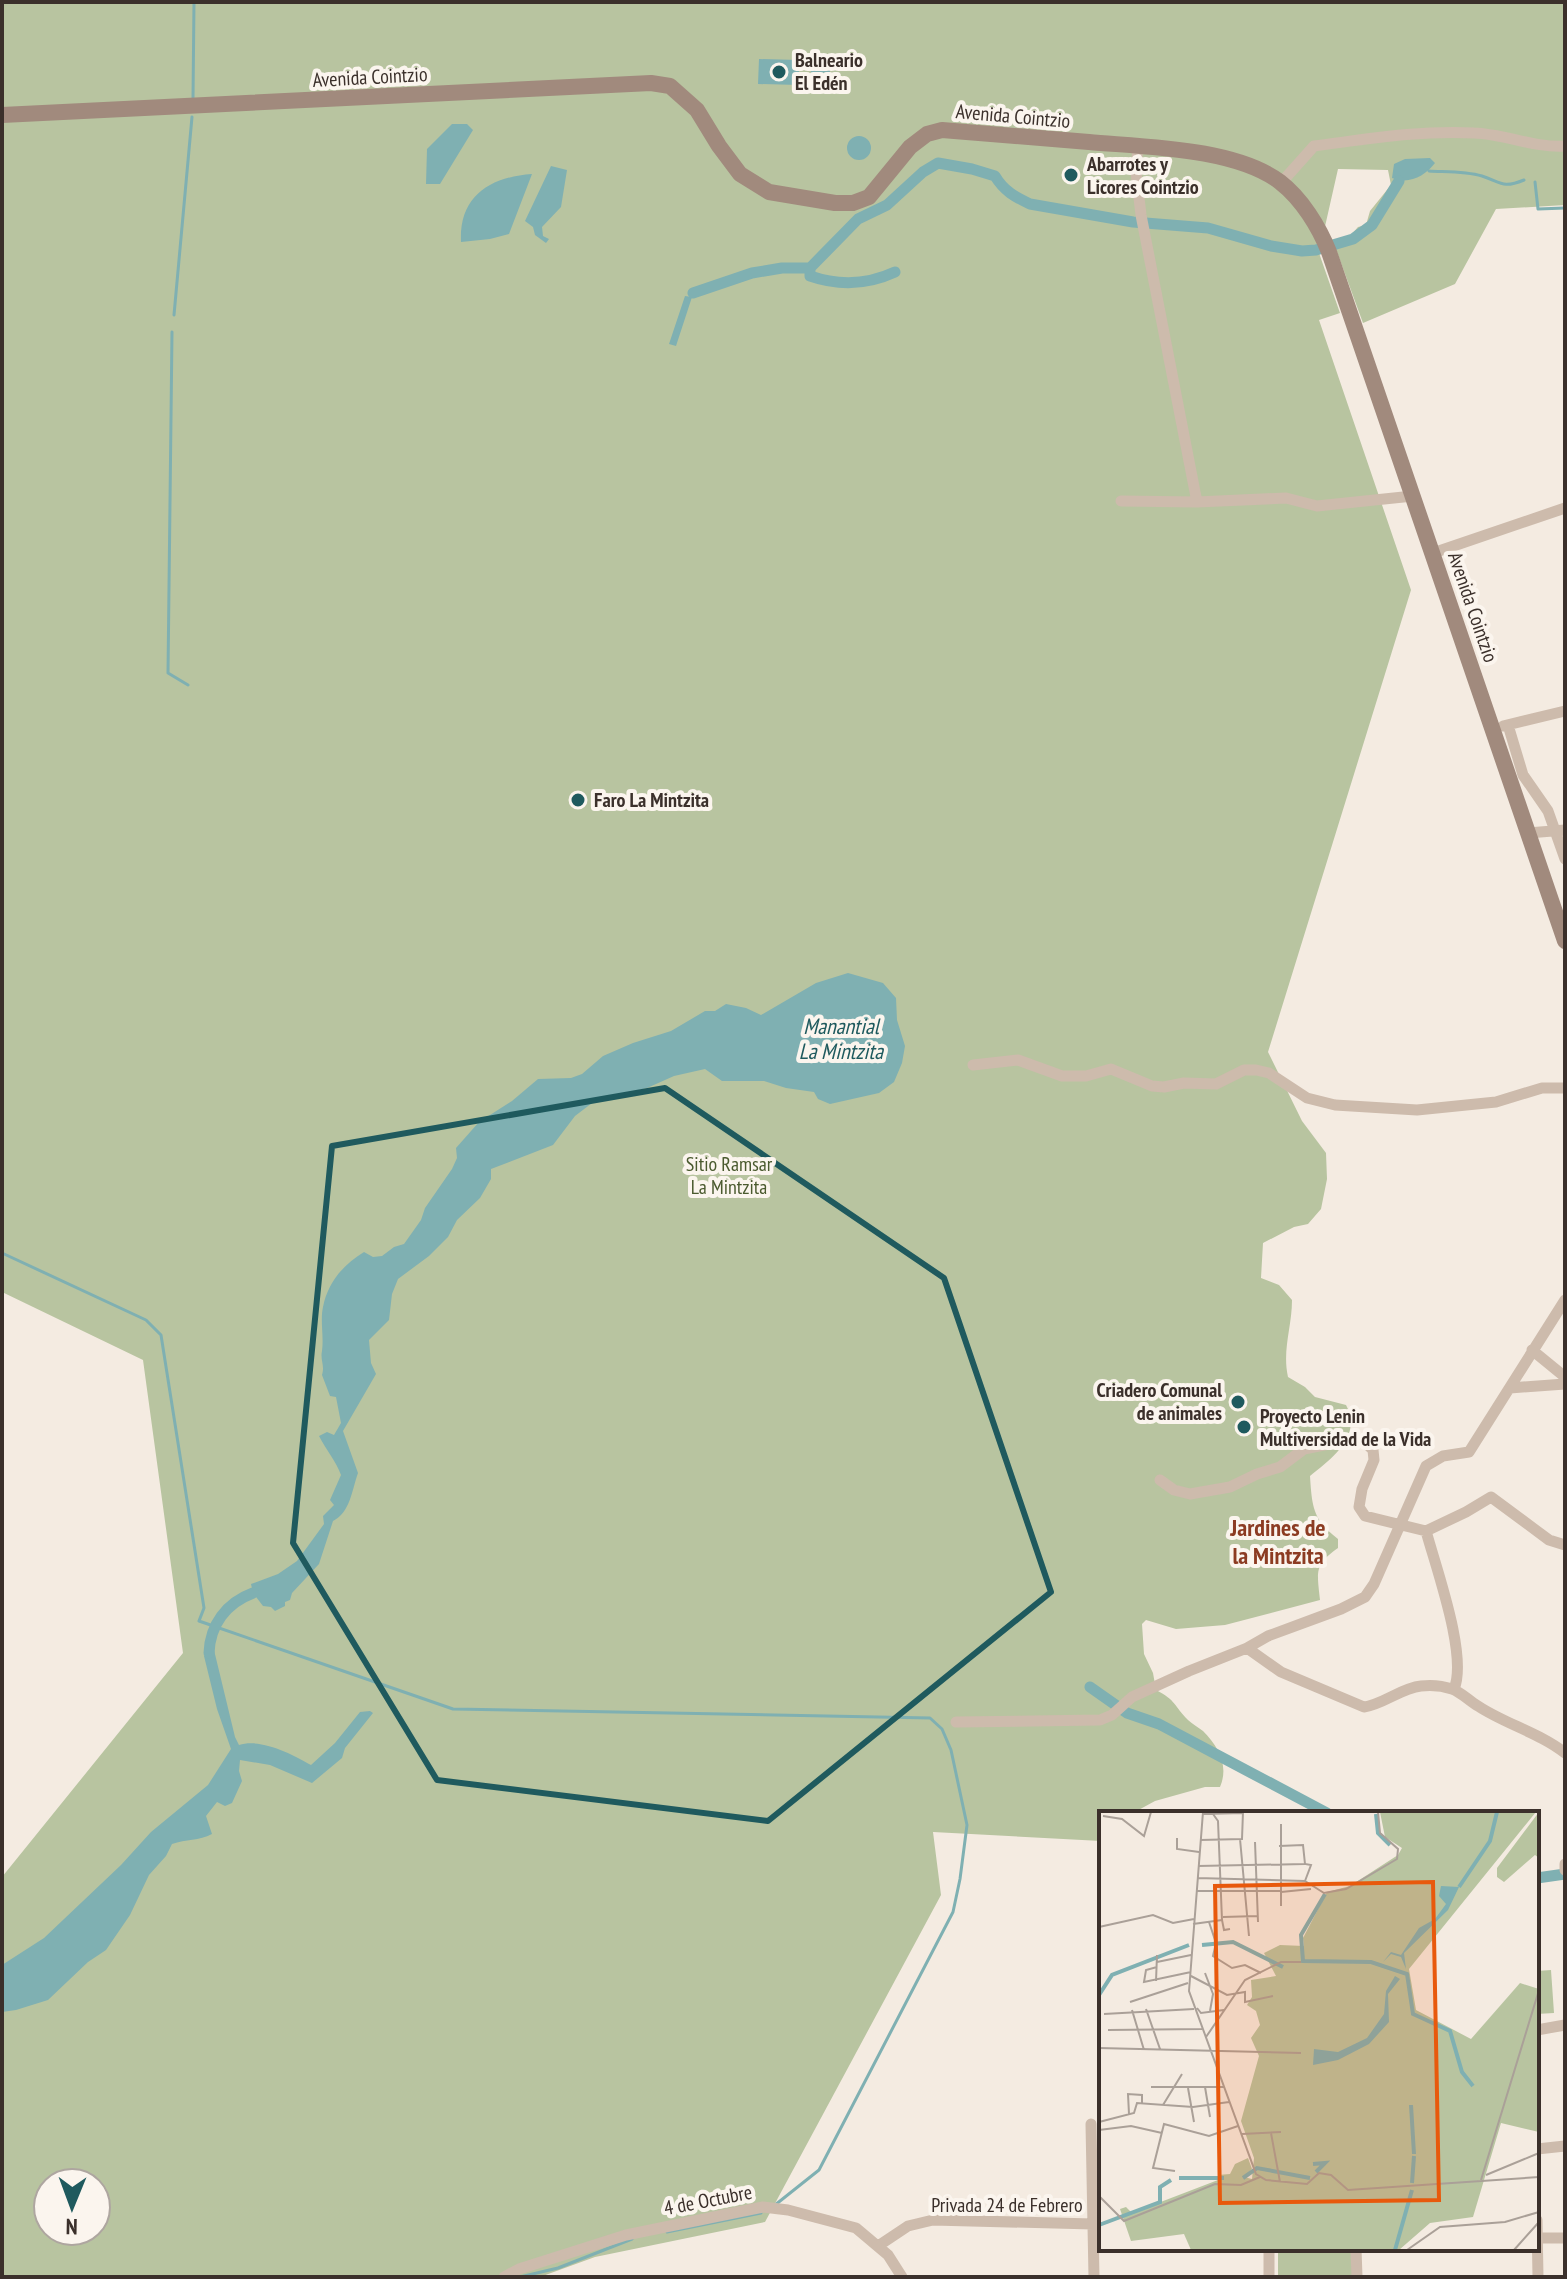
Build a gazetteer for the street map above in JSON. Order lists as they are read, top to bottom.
{
  "streets": {
    "main road": ["Avenida Cointzio"],
    "street": ["4 de Octubre", "Privada 24 de Febrero"]
  },
  "crossings": [
    ["4 de Octubre", "Privada 24 de Febrero"]
  ],
  "districts": ["Jardines de la Mintzita"],
  "water": ["Manantial La Mintzita"],
  "parks": ["Sitio Ramsar La Mintzita"],
  "places": [
    "Balneario El Edén",
    "Abarrotes y Licores Cointzio",
    "Faro La Mintzita",
    "Criadero Comunal de animales",
    "Proyecto Lenin Multiversidad de la Vida"
  ],
  "north": "bottom"
}
